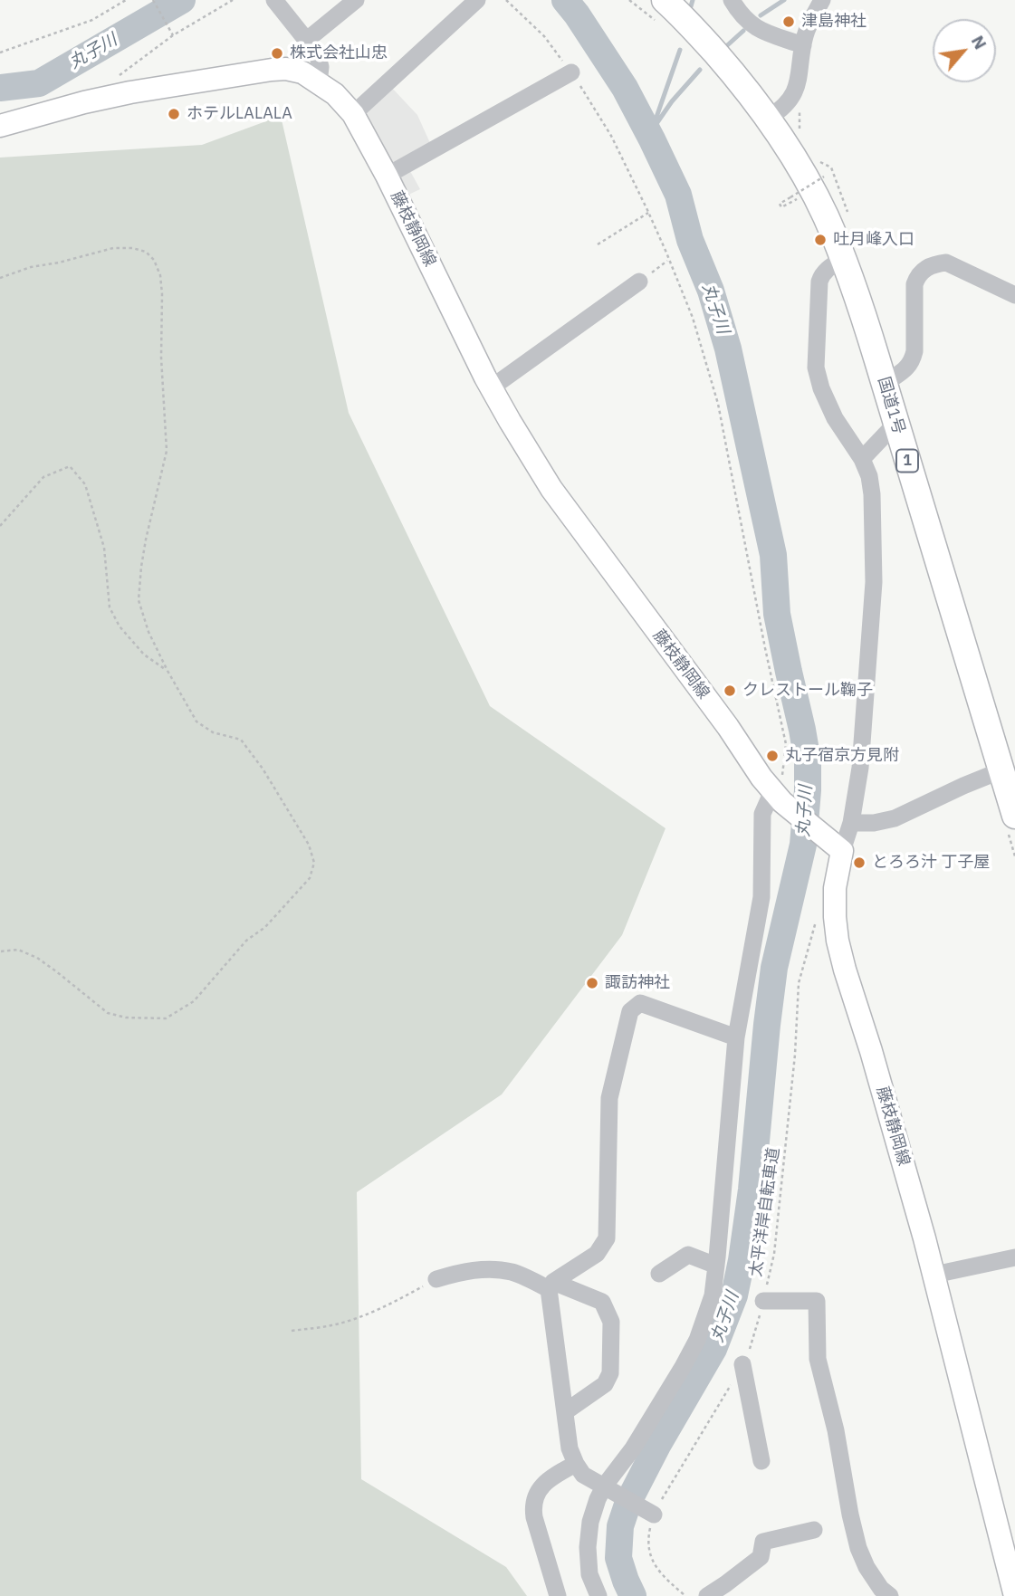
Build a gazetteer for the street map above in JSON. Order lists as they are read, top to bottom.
{
  "streets": {
    "highway": ["国道1号", "1"],
    "main road": ["藤枝静岡線"],
    "path": ["太平洋岸自転車道"]
  },
  "water": ["丸子川"],
  "places": [
    "津島神社",
    "株式会社山忠",
    "ホテルLALALA",
    "吐月峰入口",
    "クレストール鞠子",
    "丸子宿京方見附",
    "とろろ汁 丁子屋",
    "諏訪神社"
  ],
  "north": "top right"
}
